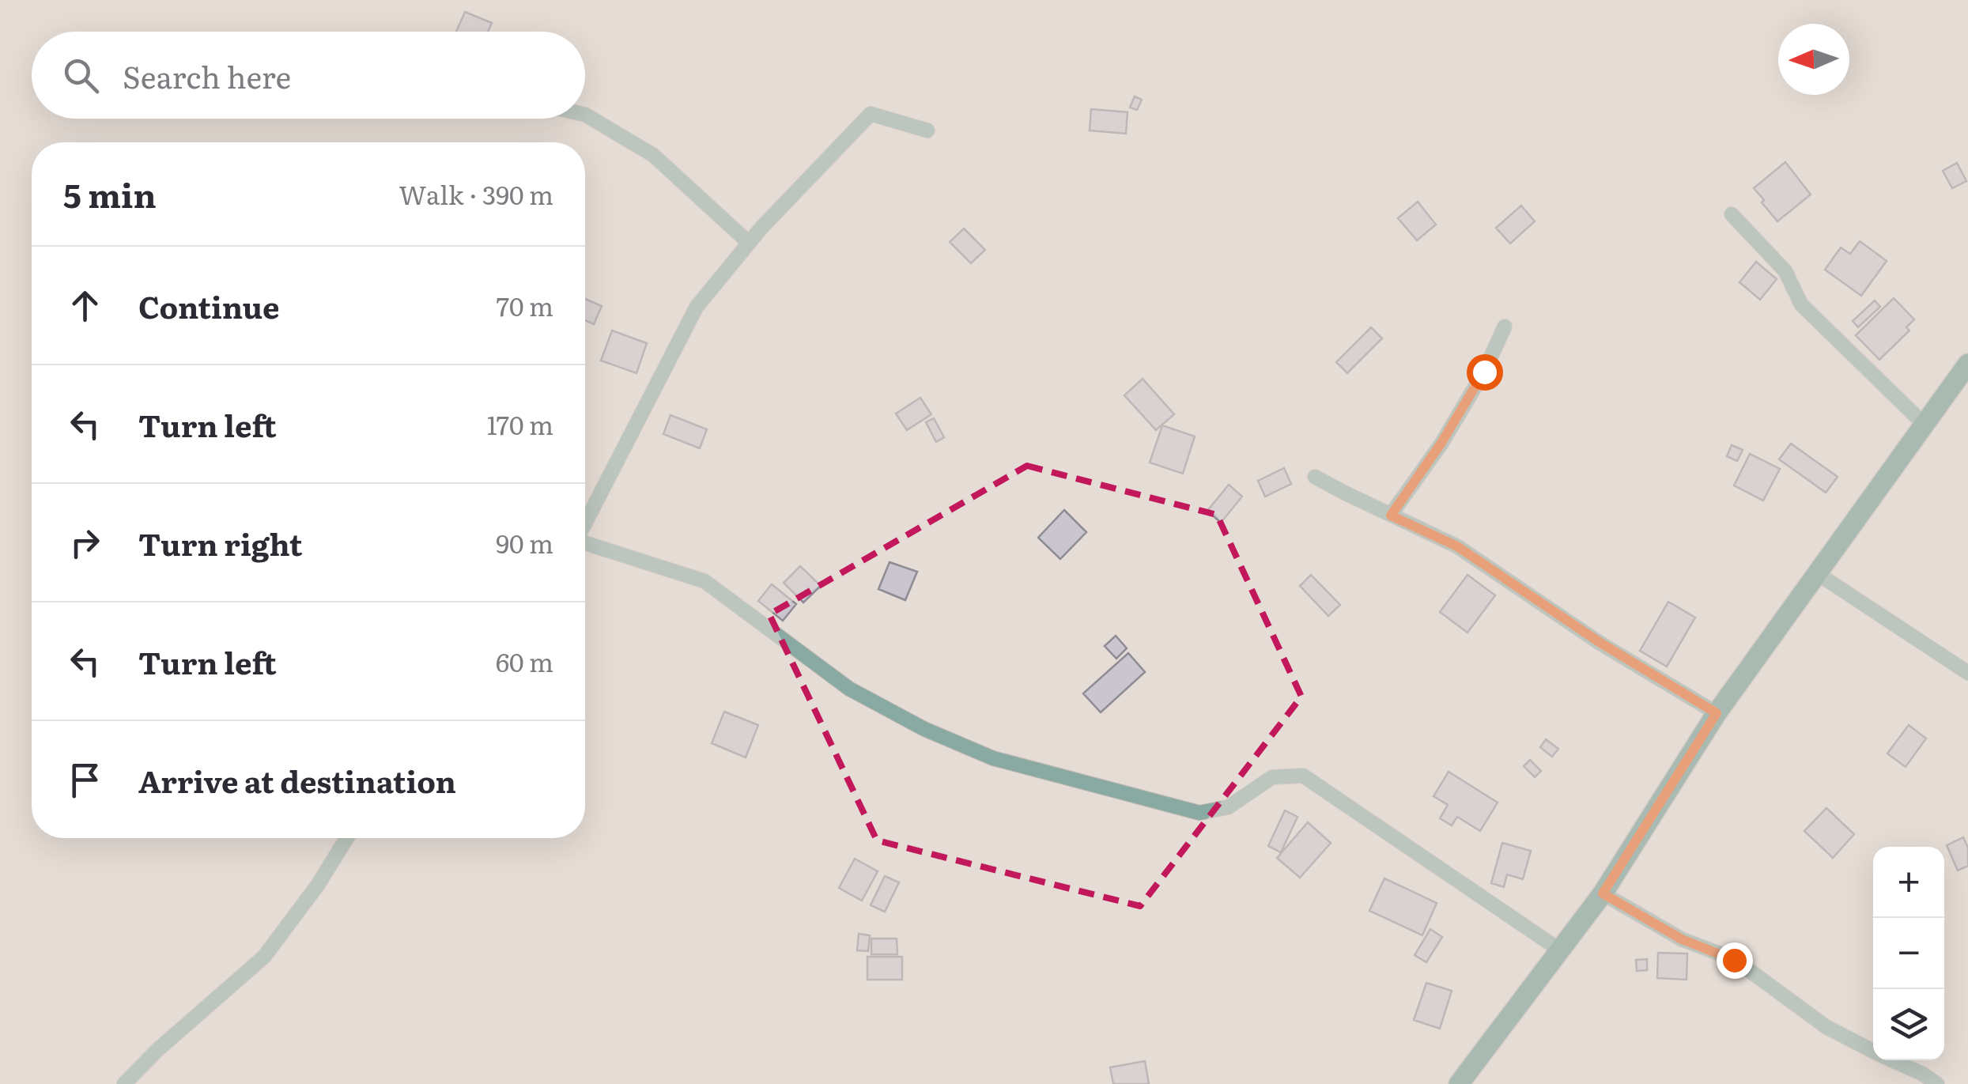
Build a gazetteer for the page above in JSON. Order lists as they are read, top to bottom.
{
  "north": "left",
  "page": {
    "search": "Search here",
    "heading": ["5 min", "Walk · 390 m"],
    "list": [
      ["Continue", "70 m"],
      ["Turn left", "170 m"],
      ["Turn right", "90 m"],
      ["Turn left", "60 m"],
      "Arrive at destination"
    ],
    "map_buttons": ["+", "−"]
  }
}
